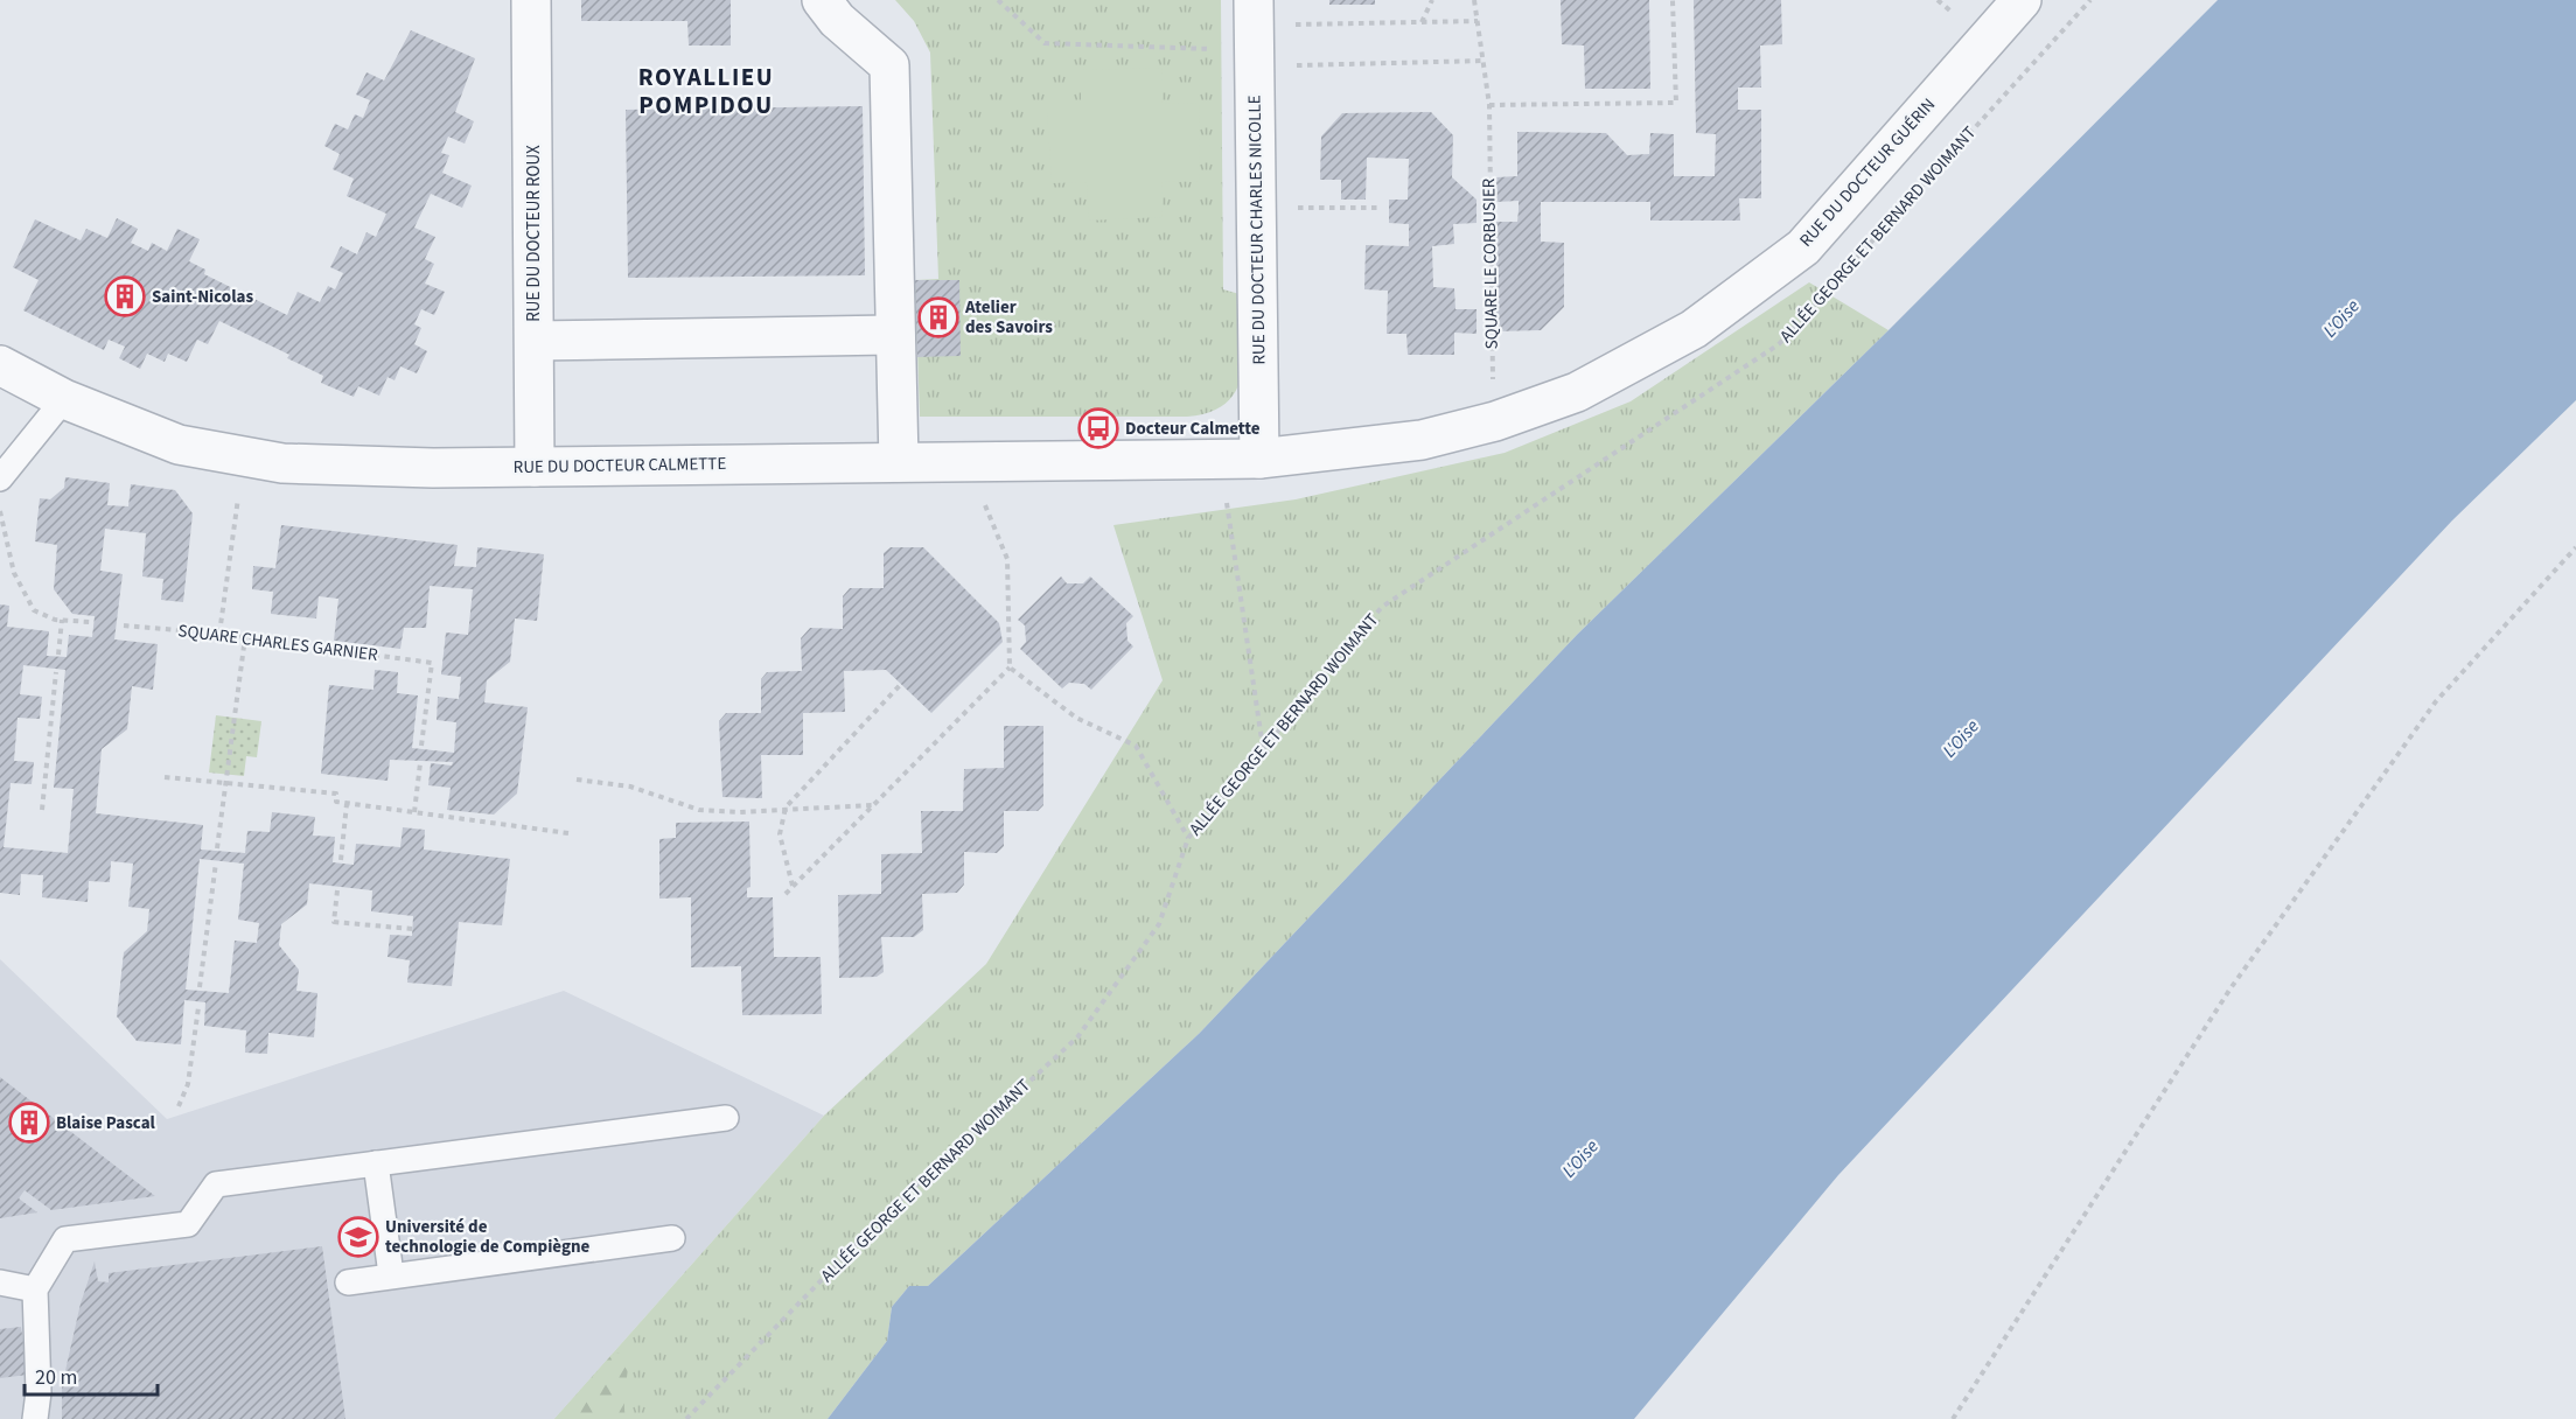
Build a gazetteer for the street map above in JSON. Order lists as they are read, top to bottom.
{
  "streets": {
    "street": [
      "RUE DU DOCTEUR GUÉRIN",
      "RUE DU DOCTEUR CHARLES NICOLLE",
      "RUE DU DOCTEUR ROUX",
      "RUE DU DOCTEUR CALMETTE"
    ],
    "path": ["ALLÉE GEORGE ET BERNARD WOIMANT", "SQUARE LE CORBUSIER", "SQUARE CHARLES GARNIER"]
  },
  "crossings": [
    ["RUE DU DOCTEUR GUÉRIN", "RUE DU DOCTEUR CHARLES NICOLLE"],
    ["RUE DU DOCTEUR GUÉRIN", "SQUARE LE CORBUSIER"],
    ["RUE DU DOCTEUR GUÉRIN", "RUE DU DOCTEUR CALMETTE"],
    ["RUE DU DOCTEUR CHARLES NICOLLE", "RUE DU DOCTEUR CALMETTE"],
    ["RUE DU DOCTEUR ROUX", "RUE DU DOCTEUR CALMETTE"]
  ],
  "districts": ["ROYALLIEU POMPIDOU"],
  "water": ["L'Oise"],
  "places": {
    "building": ["Saint-Nicolas", "Atelier des Savoirs", "Blaise Pascal"],
    "bus stop": ["Docteur Calmette"],
    "school or university": ["Université de technologie de Compiègne"]
  },
  "scale_bar": "20 m"
}
